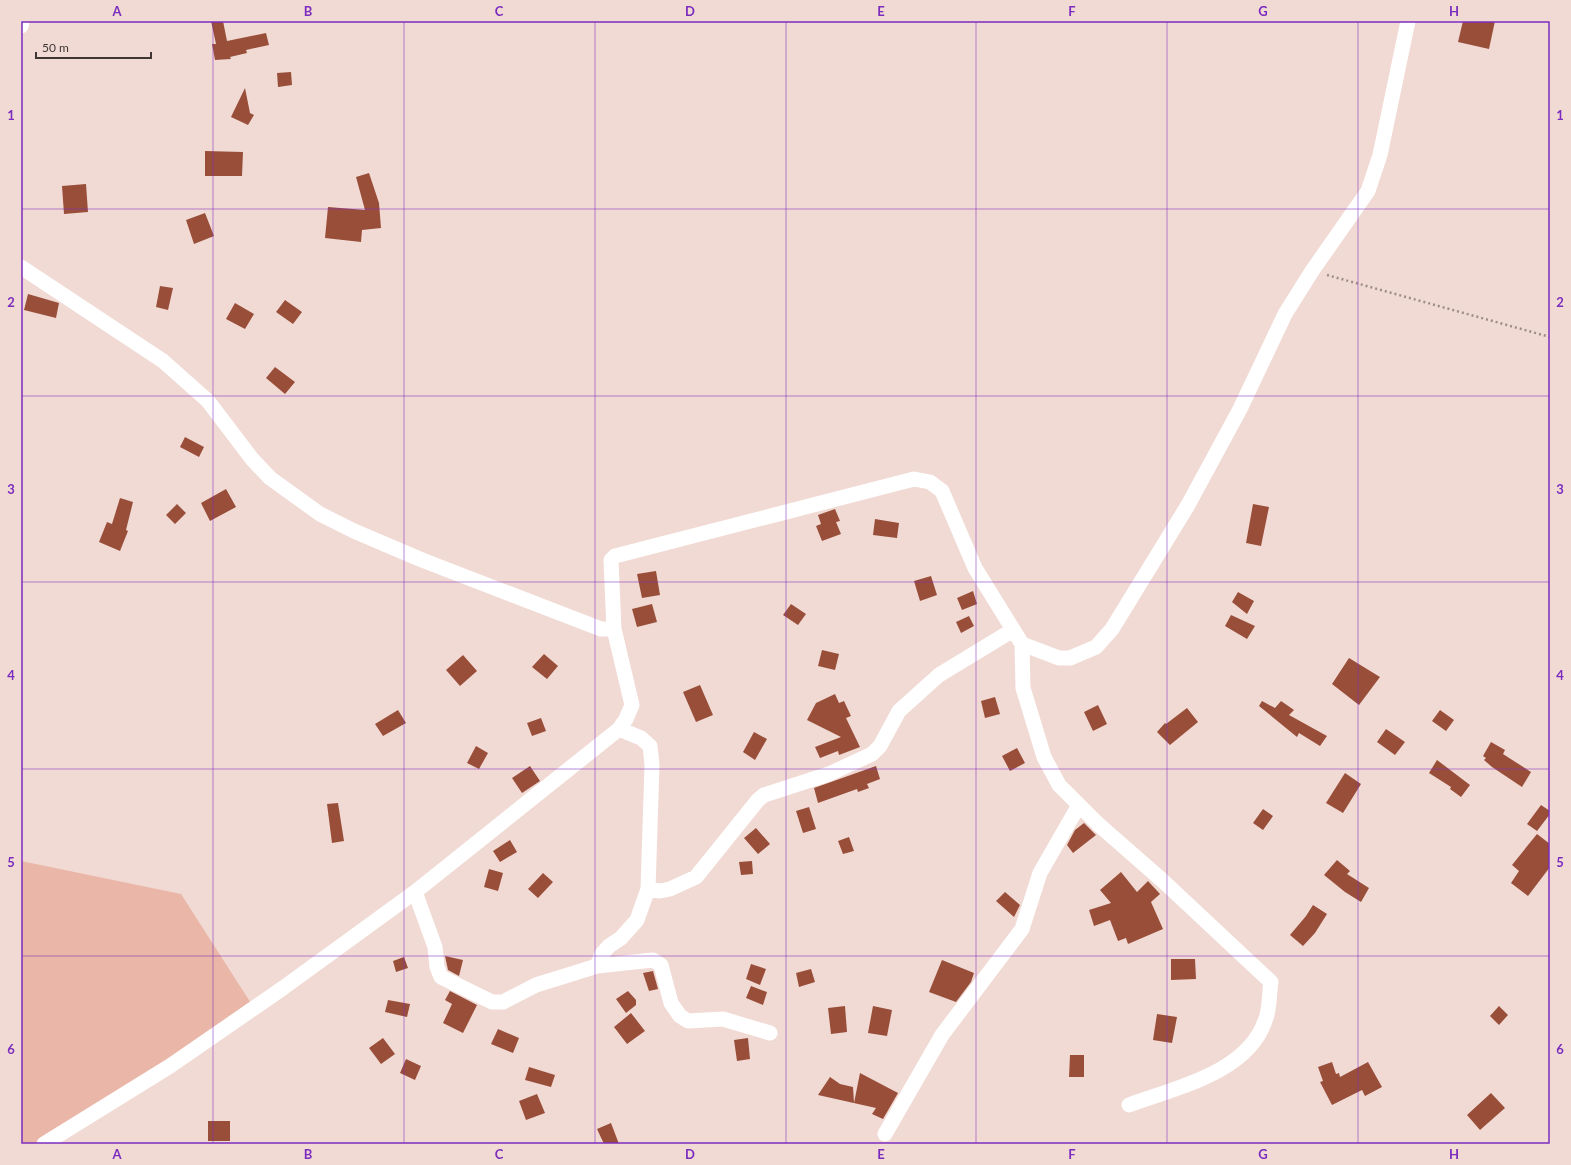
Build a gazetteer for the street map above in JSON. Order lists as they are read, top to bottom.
{
  "scale_bar": "50 m",
  "grid": {
    "columns": [
      "A",
      "B",
      "C",
      "D",
      "E",
      "F",
      "G",
      "H"
    ],
    "rows": [
      "1",
      "2",
      "3",
      "4",
      "5",
      "6"
    ]
  }
}
